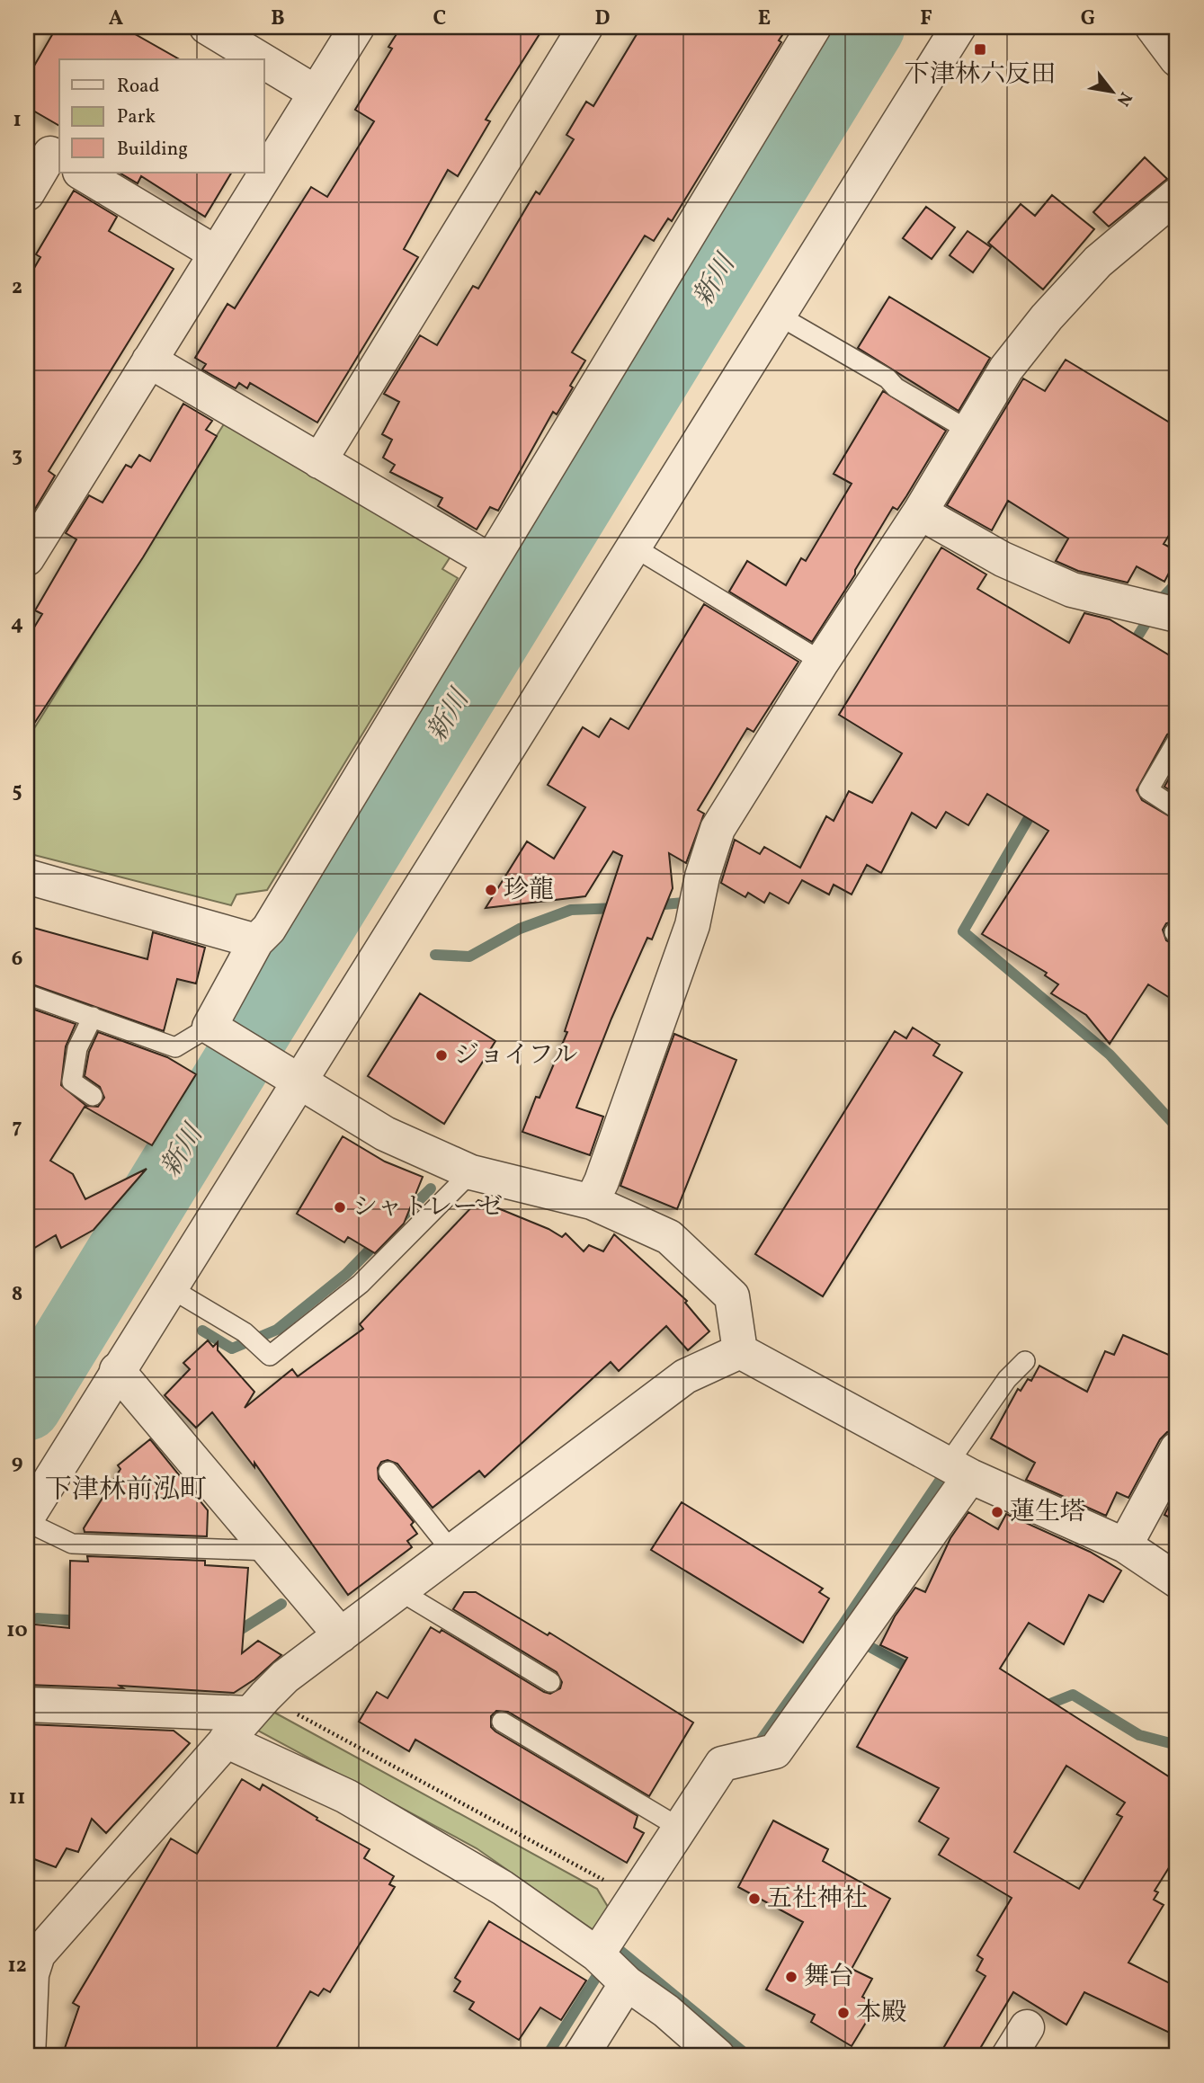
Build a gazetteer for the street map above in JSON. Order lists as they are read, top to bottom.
{
  "districts": ["下津林前泓町"],
  "water": ["新川"],
  "places": {
    "transit": ["下津林六反田"],
    "other": [
      "珍龍",
      "ジョイフル",
      "シャトレーゼ",
      "蓮生塔",
      "五社神社",
      "舞台",
      "本殿"
    ]
  },
  "legend": ["Road", "Park", "Building"],
  "north": "bottom right",
  "grid": {
    "columns": [
      "A",
      "B",
      "C",
      "D",
      "E",
      "F",
      "G"
    ],
    "rows": [
      "1",
      "2",
      "3",
      "4",
      "5",
      "6",
      "7",
      "8",
      "9",
      "10",
      "11",
      "12"
    ]
  }
}
